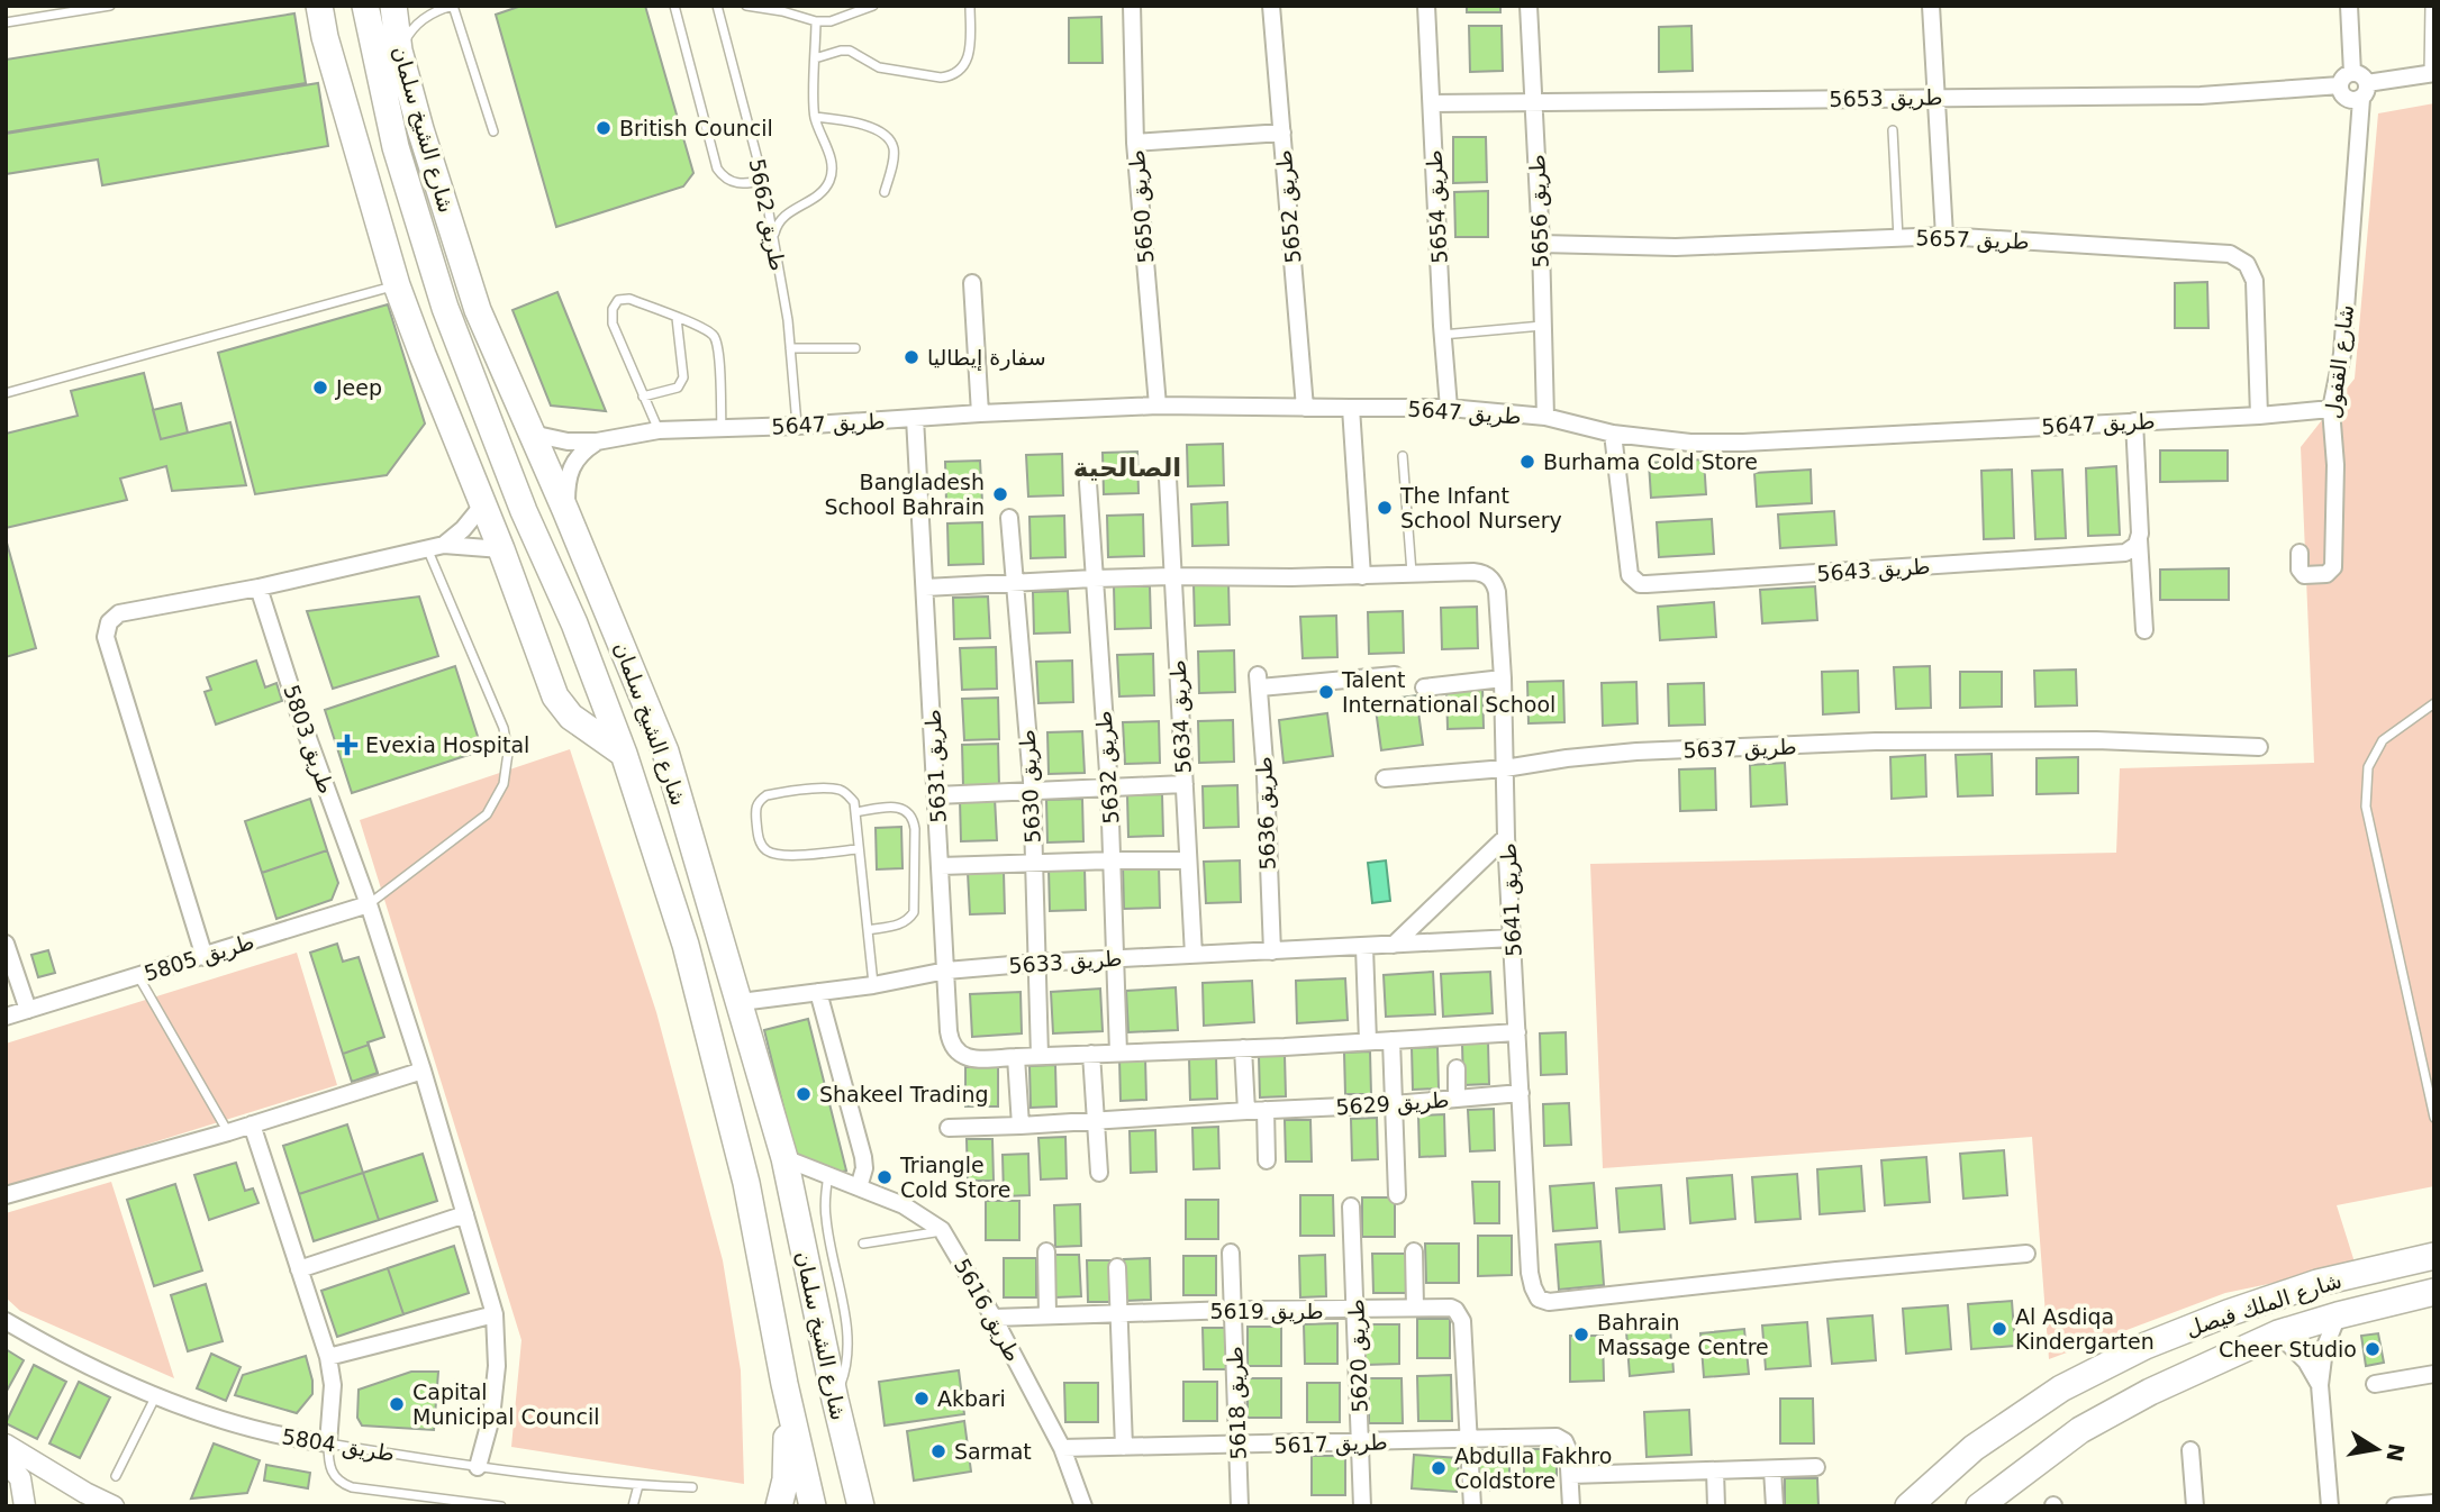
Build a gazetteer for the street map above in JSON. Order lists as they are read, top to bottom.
{
  "streets": {
    "main road": ["شارع الشيخ سلمان", "شارع الملك فيصل"],
    "street": [
      "طريق 5653",
      "طريق 5650",
      "طريق 5652",
      "طريق 5654",
      "طريق 5656",
      "طريق 5657",
      "شارع القفول",
      "طريق 5647",
      "طريق 5643",
      "طريق 5634",
      "طريق 5803",
      "طريق 5637",
      "طريق 5631",
      "طريق 5632",
      "طريق 5630",
      "طريق 5636",
      "طريق 5641",
      "طريق 5805",
      "طريق 5633",
      "طريق 5629",
      "طريق 5616",
      "طريق 5619",
      "طريق 5620",
      "طريق 5618",
      "طريق 5617",
      "طريق 5804"
    ],
    "lane": ["طريق 5662"]
  },
  "crossings": [
    ["طريق 5653", "طريق 5654"],
    ["طريق 5653", "طريق 5656"],
    ["طريق 5653", "شارع القفول"],
    ["شارع الشيخ سلمان", "طريق 5647"],
    ["شارع الشيخ سلمان", "طريق 5633"],
    ["شارع الشيخ سلمان", "طريق 5616"],
    ["طريق 5650", "طريق 5647"],
    ["طريق 5652", "طريق 5647"],
    ["طريق 5654", "طريق 5647"],
    ["طريق 5656", "طريق 5657"],
    ["طريق 5656", "طريق 5647"],
    ["طريق 5662", "طريق 5647"],
    ["طريق 5657", "طريق 5647"],
    ["شارع القفول", "طريق 5647"],
    ["طريق 5647", "طريق 5643"],
    ["طريق 5647", "طريق 5631"],
    ["طريق 5634", "طريق 5641"],
    ["طريق 5634", "طريق 5633"],
    ["طريق 5803", "طريق 5805"],
    ["طريق 5803", "طريق 5804"],
    ["طريق 5637", "طريق 5641"],
    ["طريق 5631", "طريق 5632"],
    ["طريق 5631", "طريق 5630"],
    ["طريق 5631", "طريق 5641"],
    ["طريق 5631", "طريق 5633"],
    ["طريق 5632", "طريق 5641"],
    ["طريق 5632", "طريق 5633"],
    ["طريق 5630", "طريق 5641"],
    ["طريق 5630", "طريق 5633"],
    ["طريق 5636", "طريق 5633"],
    ["طريق 5641", "طريق 5633"],
    ["طريق 5641", "طريق 5629"],
    ["طريق 5616", "طريق 5619"],
    ["طريق 5616", "طريق 5617"],
    ["طريق 5619", "طريق 5620"],
    ["طريق 5619", "طريق 5618"],
    ["طريق 5619", "طريق 5617"],
    ["طريق 5620", "طريق 5617"],
    ["طريق 5618", "طريق 5617"]
  ],
  "districts": ["الصالحية"],
  "places": {
    "other": [
      "British Council",
      "سفارة إيطاليا",
      "Jeep",
      "Burhama Cold Store",
      "Bangladesh School Bahrain",
      "The Infant School Nursery",
      "Talent International School",
      "Shakeel Trading",
      "Triangle Cold Store",
      "Al Asdiqa Kindergarten",
      "Bahrain Massage Centre",
      "Cheer Studio",
      "Akbari",
      "Capital Municipal Council",
      "Sarmat",
      "Abdulla Fakhro Coldstore"
    ],
    "health": ["Evexia Hospital"]
  },
  "north": "right"
}
